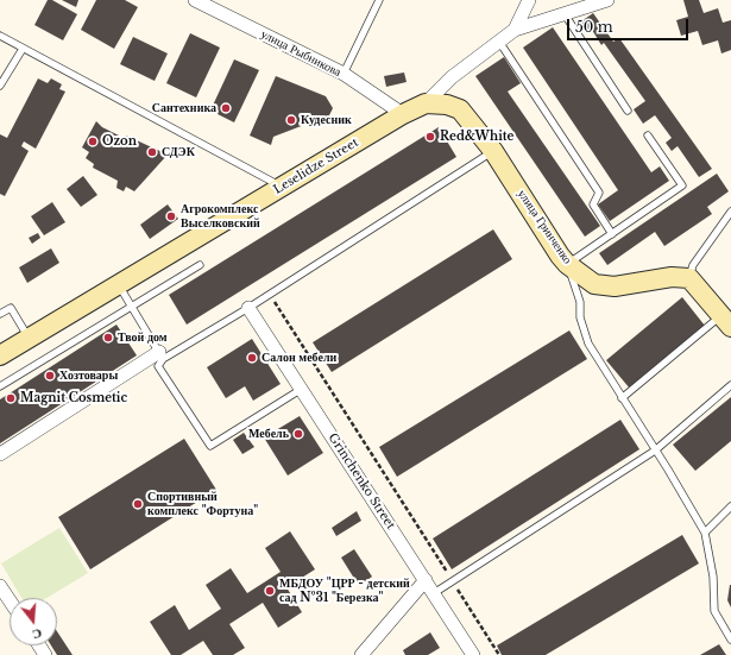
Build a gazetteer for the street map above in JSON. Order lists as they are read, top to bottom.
{
  "streets": {
    "street": [
      "улица Рыбникова",
      "Leselidze Street",
      "улица Гринченко",
      "Grinchenko Street"
    ]
  },
  "crossings": [
    ["улица Рыбникова", "Leselidze Street"],
    ["Leselidze Street", "улица Гринченко"]
  ],
  "places": [
    "Сантехника",
    "Кудесник",
    "Red&White",
    "Ozon",
    "СДЭК",
    "Агрокомплекс Выселковский",
    "Твой дом",
    "Салон мебели",
    "Хозтовары",
    "Magnit Cosmetic",
    "Мебель",
    "Спортивный комплекс \"Фортуна\"",
    "МБДОУ \"ЦРР - детский сад №31 \"Березка\""
  ],
  "scale_bar": "50 m",
  "north": "bottom"
}
